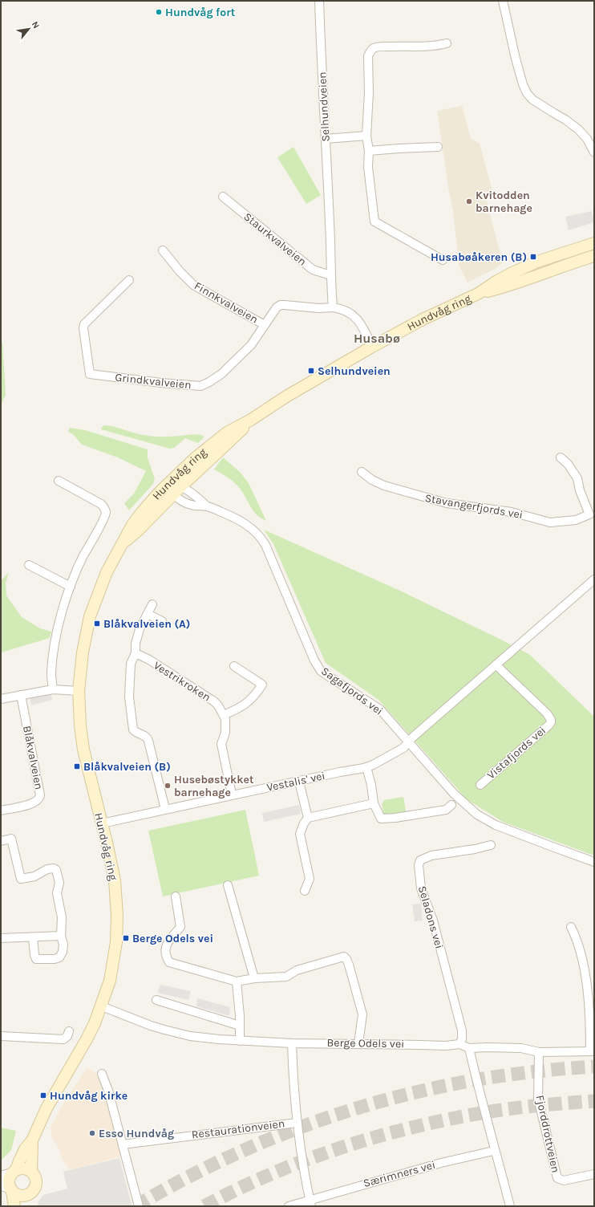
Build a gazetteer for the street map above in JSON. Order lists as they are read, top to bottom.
{
  "streets": {
    "main road": ["Hundvåg ring"],
    "street": [
      "Selhundveien",
      "Staurkvalveien",
      "Finnkvalveien",
      "Grindkvalveien",
      "Stavangerfjords vei",
      "Vestrikroken",
      "Sagafjords vei",
      "Vistafjords vei",
      "Blåkvalveien",
      "Vestalis' vei",
      "Seladons vei",
      "Berge Odels vei",
      "Restaurationveien",
      "Fjorddrottveien",
      "Særimners vei"
    ]
  },
  "crossings": [
    ["Selhundveien", "Staurkvalveien"],
    ["Selhundveien", "Grindkvalveien"],
    ["Finnkvalveien", "Grindkvalveien"],
    ["Hundvåg ring", "Sagafjords vei"],
    ["Hundvåg ring", "Vestalis' vei"],
    ["Hundvåg ring", "Berge Odels vei"],
    ["Sagafjords vei", "Vestalis' vei"],
    ["Seladons vei", "Berge Odels vei"],
    ["Berge Odels vei", "Fjorddrottveien"]
  ],
  "districts": ["Husabø"],
  "places": {
    "other": [
      "Hundvåg fort",
      "Kvitodden barnehage",
      "Husebøstykket barnehage",
      "Esso Hundvåg"
    ],
    "transit": [
      "Husabøåkeren (B)",
      "Selhundveien",
      "Blåkvalveien (A)",
      "Blåkvalveien (B)",
      "Berge Odels vei",
      "Hundvåg kirke"
    ]
  },
  "north": "top right"
}
